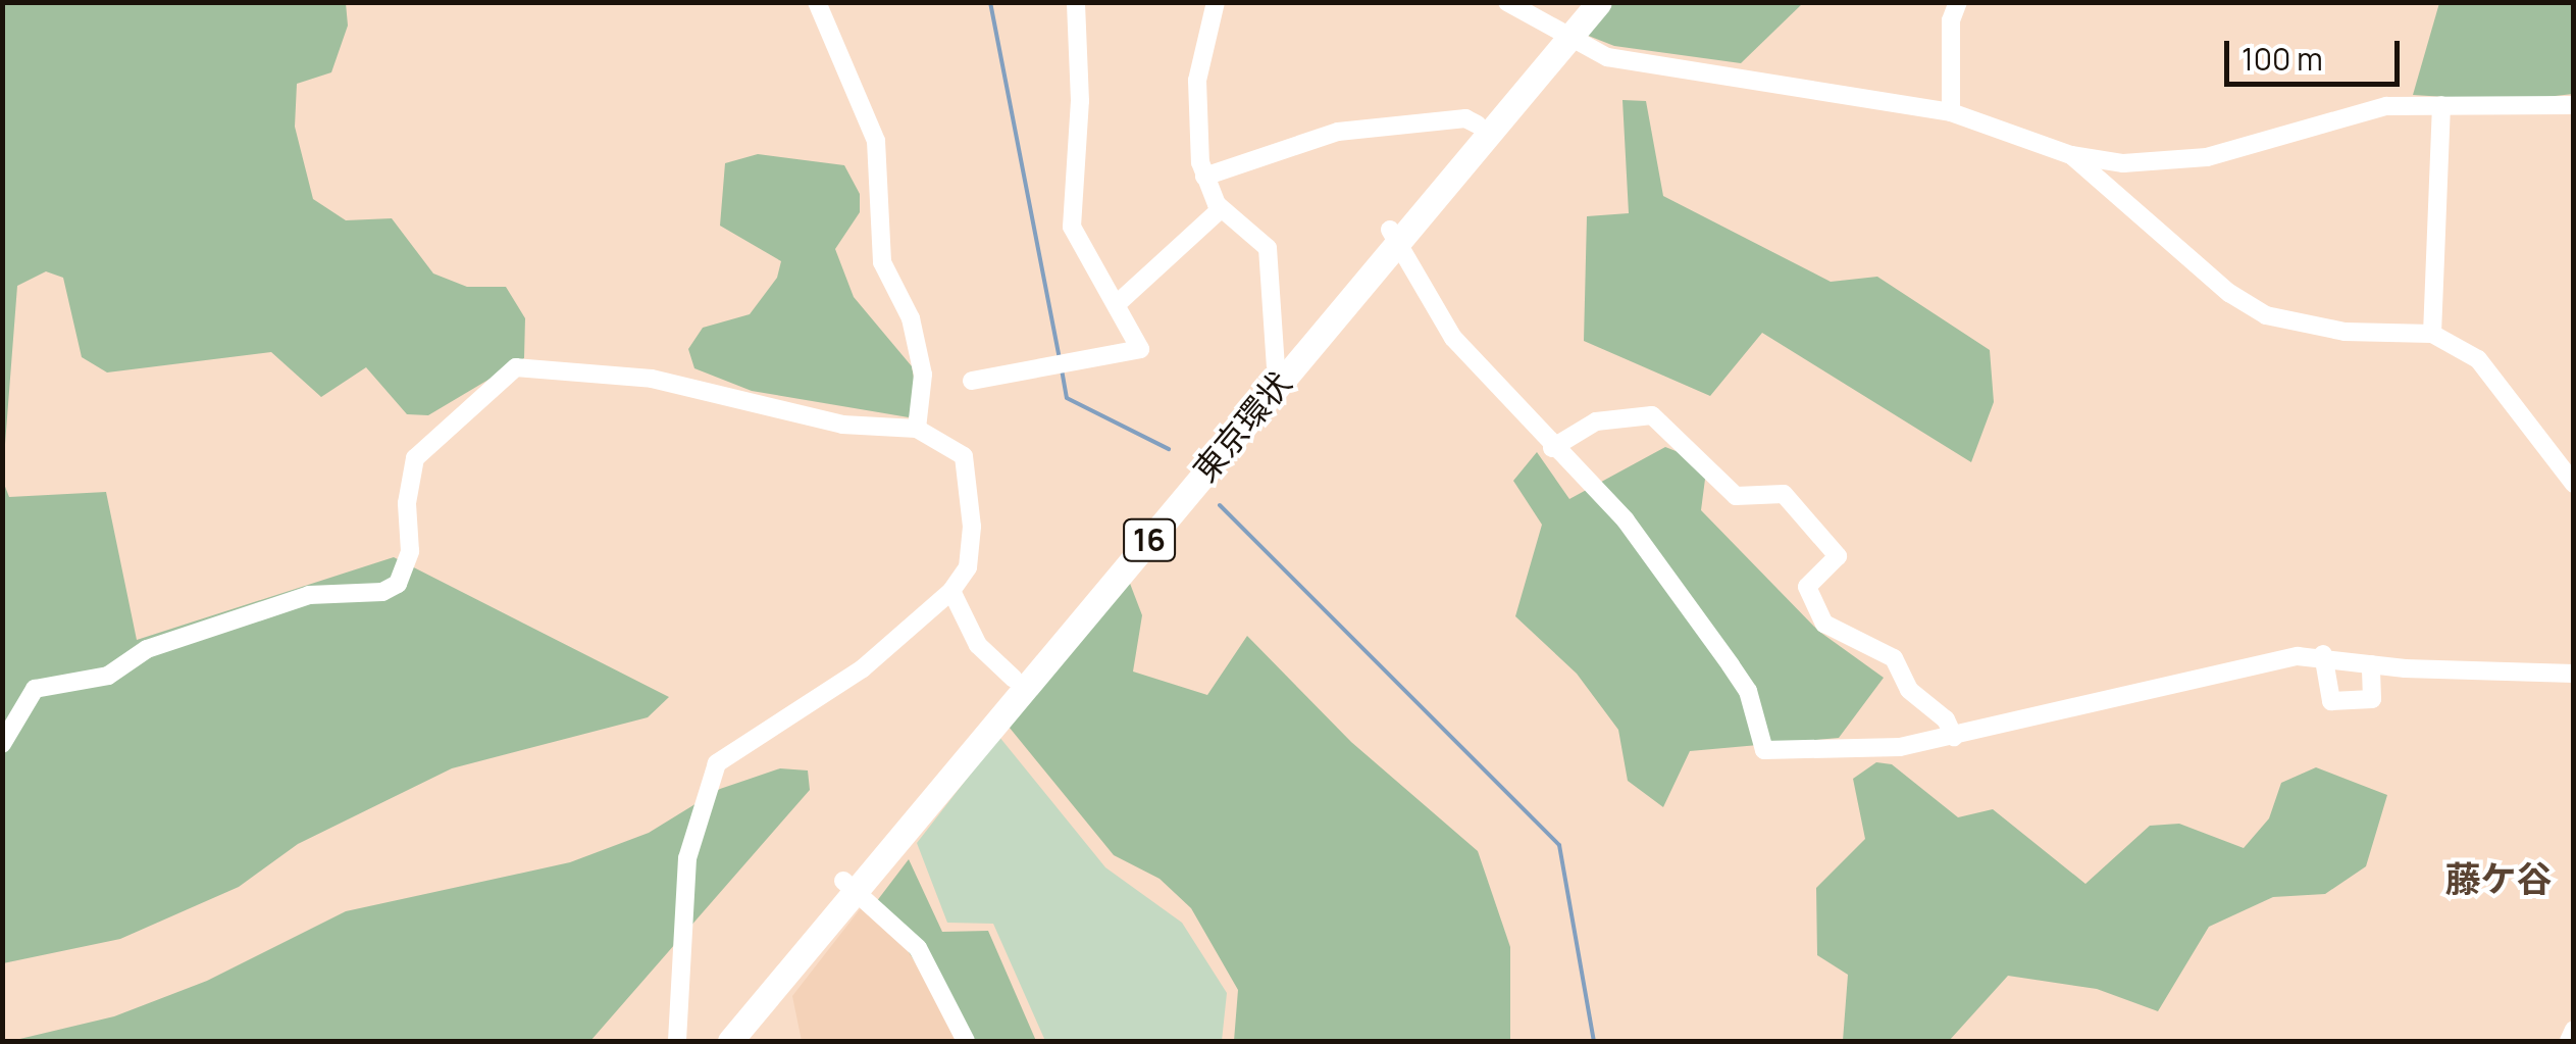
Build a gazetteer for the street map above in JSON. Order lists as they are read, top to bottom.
{
  "streets": {
    "highway": ["東京環状", "16"]
  },
  "districts": ["藤ケ谷"],
  "scale_bar": "100 m"
}
